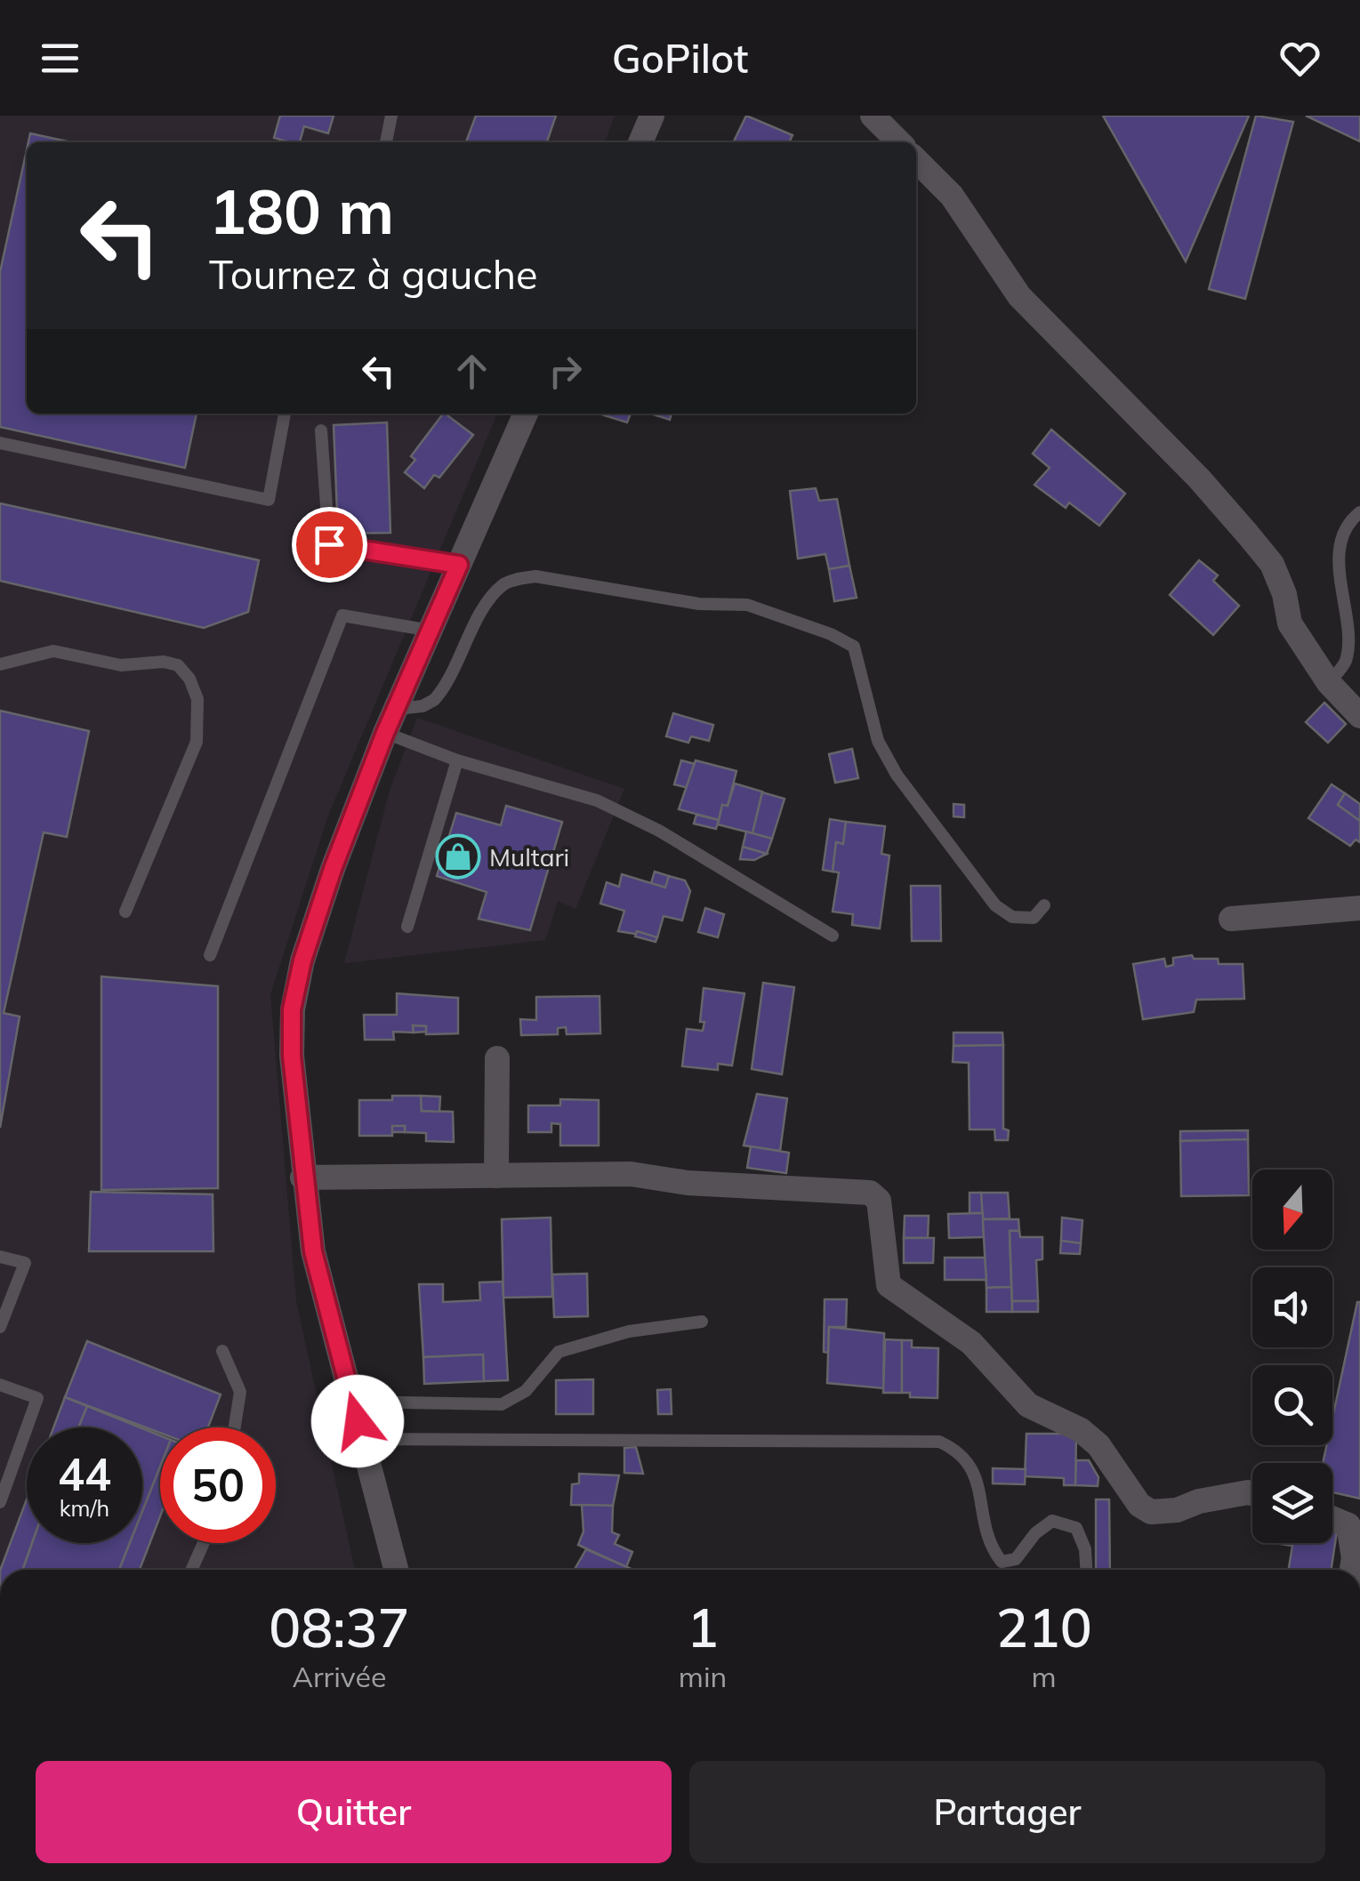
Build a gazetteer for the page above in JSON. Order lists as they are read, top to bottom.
{
  "places": {
    "shop": ["Multari"]
  },
  "north": "bottom",
  "page": {
    "header": "GoPilot",
    "turn": ["180 m", "Tournez à gauche"],
    "speed": "44 km/h",
    "limit": "50",
    "eta": [
      "08:37",
      "Arrivée",
      "1",
      "min",
      "210",
      "m"
    ],
    "buttons": ["Quitter", "Partager"]
  }
}
